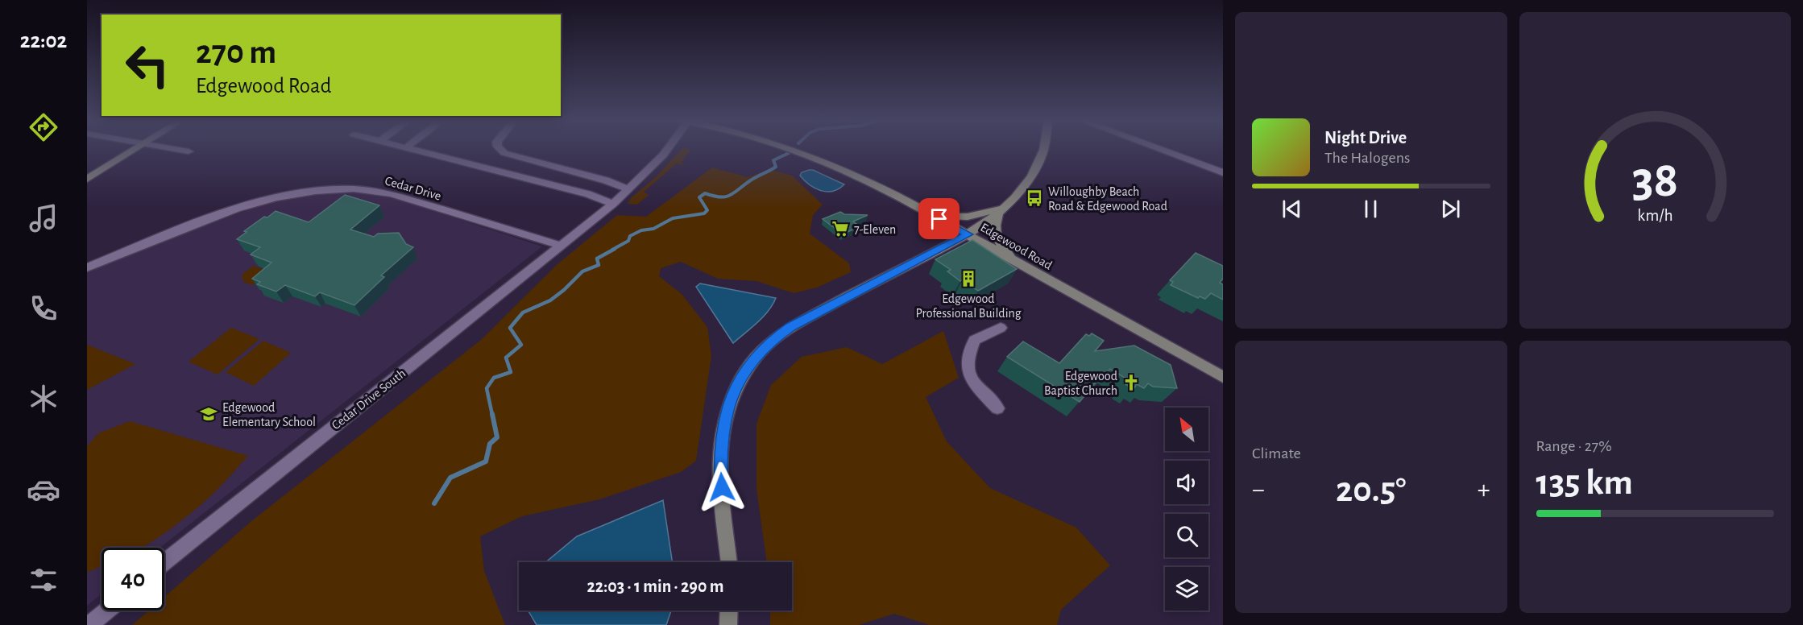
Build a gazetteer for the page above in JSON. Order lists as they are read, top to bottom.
{
  "streets": {
    "street": ["Cedar Drive", "Edgewood Road", "Cedar Drive South"]
  },
  "crossings": [
    ["Cedar Drive", "Cedar Drive South"]
  ],
  "places": {
    "bus stop": ["Willoughby Beach Road & Edgewood Road"],
    "supermarket": ["7-Eleven"],
    "building": ["Edgewood Professional Building"],
    "church": ["Edgewood Baptist Church"],
    "school or university": ["Edgewood Elementary School"]
  },
  "north": "top left",
  "page": {
    "tabs": "22:02",
    "turn": ["270 m", "Edgewood Road"],
    "song": ["Night Drive", "The Halogens"],
    "tile": [
      "Climate",
      ["Range · 27%", "135 km"]
    ],
    "heat": ["−", "20.5°", "+"],
    "limit": "40",
    "trip": "22:03 · 1 min · 290 m",
    "gauge": ["38", "km/h"]
  }
}
